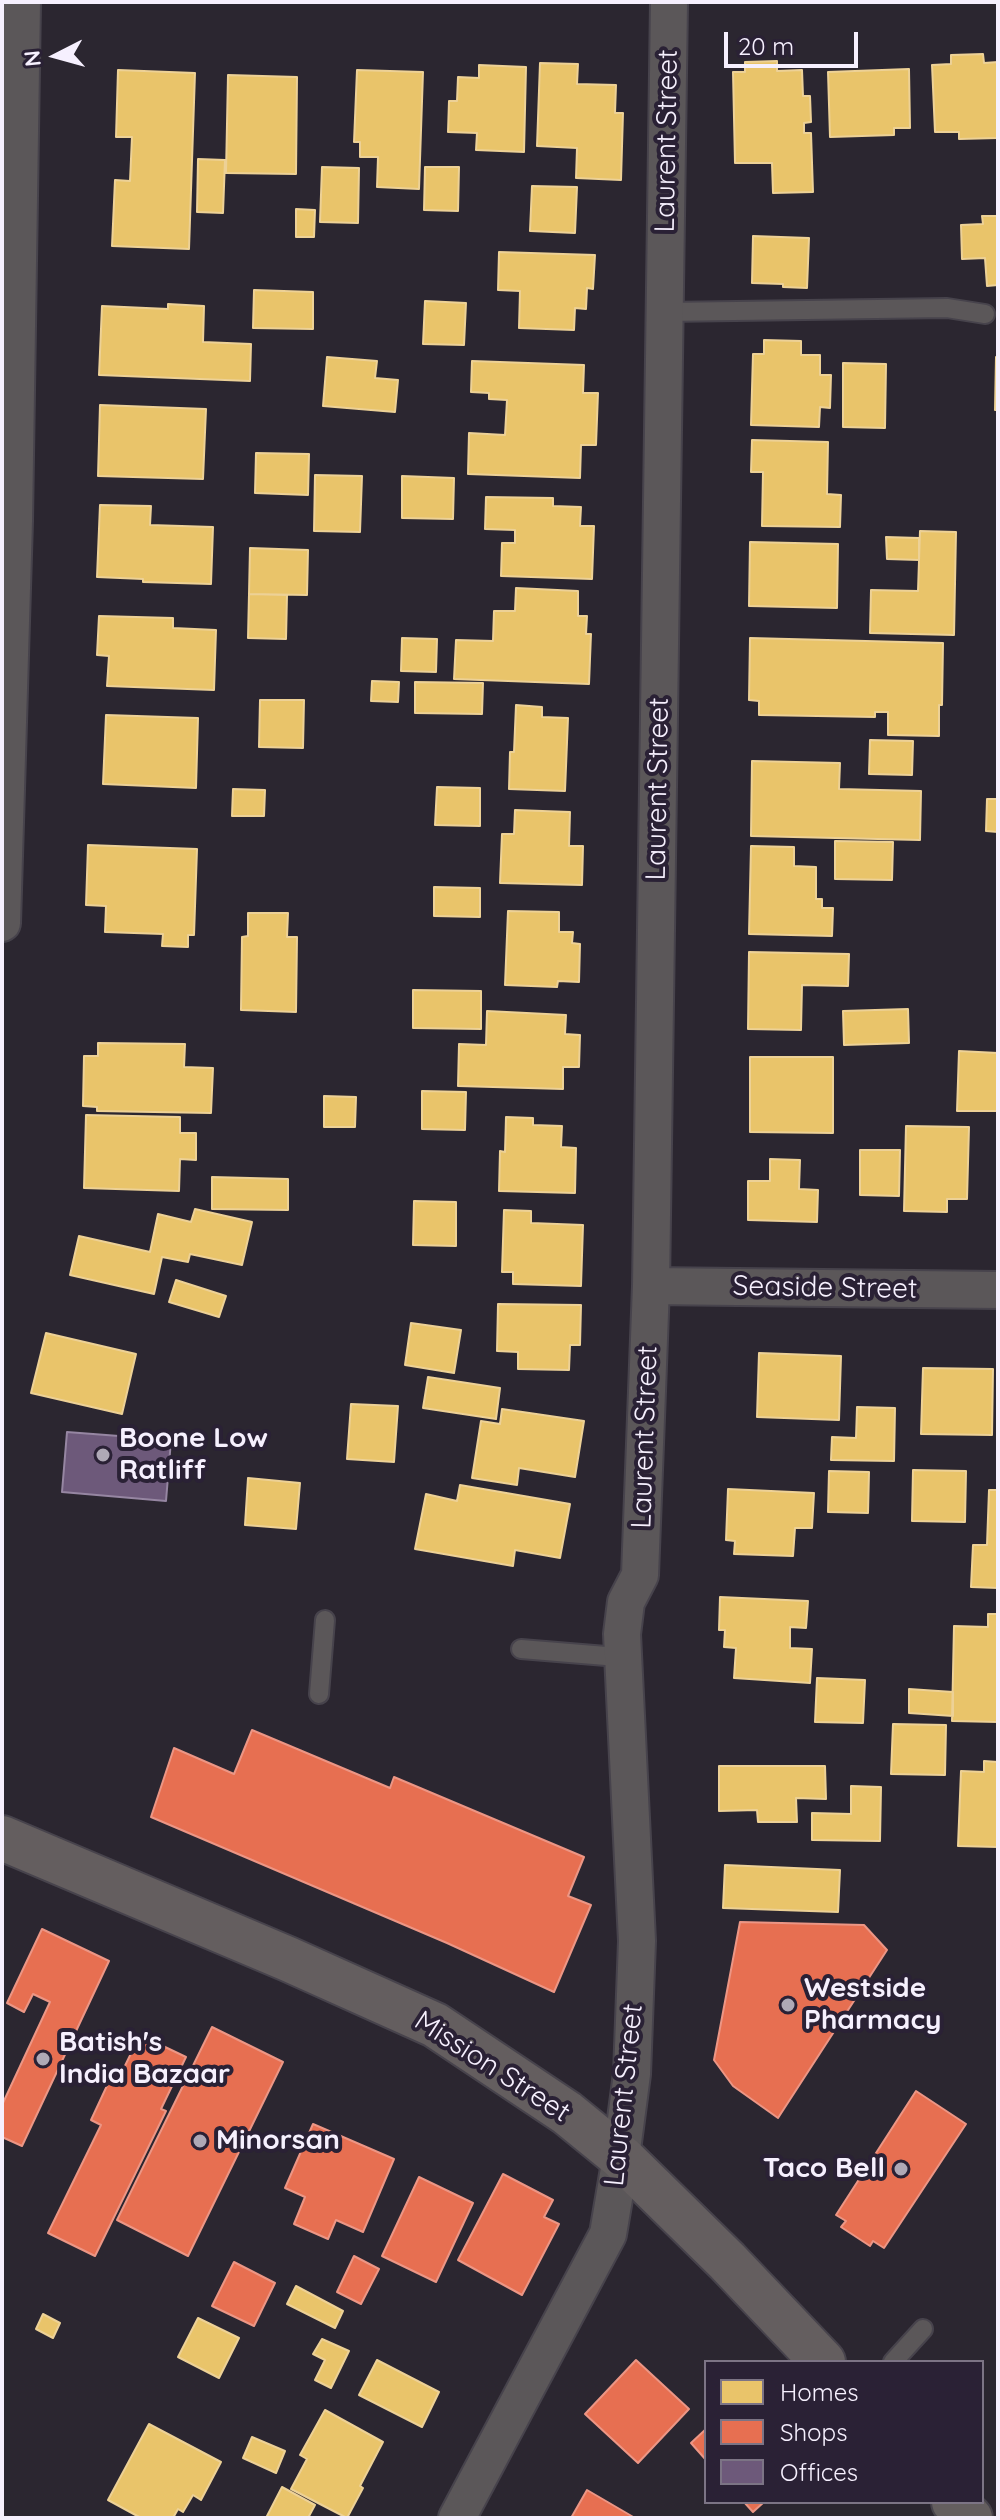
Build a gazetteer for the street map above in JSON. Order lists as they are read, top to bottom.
{
  "streets": {
    "highway": ["Mission Street"],
    "street": ["Laurent Street", "Seaside Street"]
  },
  "crossings": [
    ["Laurent Street", "Seaside Street"],
    ["Laurent Street", "Mission Street"]
  ],
  "places": [
    "Boone Low Ratliff",
    "Westside Pharmacy",
    "Batish's India Bazaar",
    "Minorsan",
    "Taco Bell"
  ],
  "legend": ["Homes", "Shops", "Offices"],
  "scale_bar": "20 m",
  "north": "left"
}
